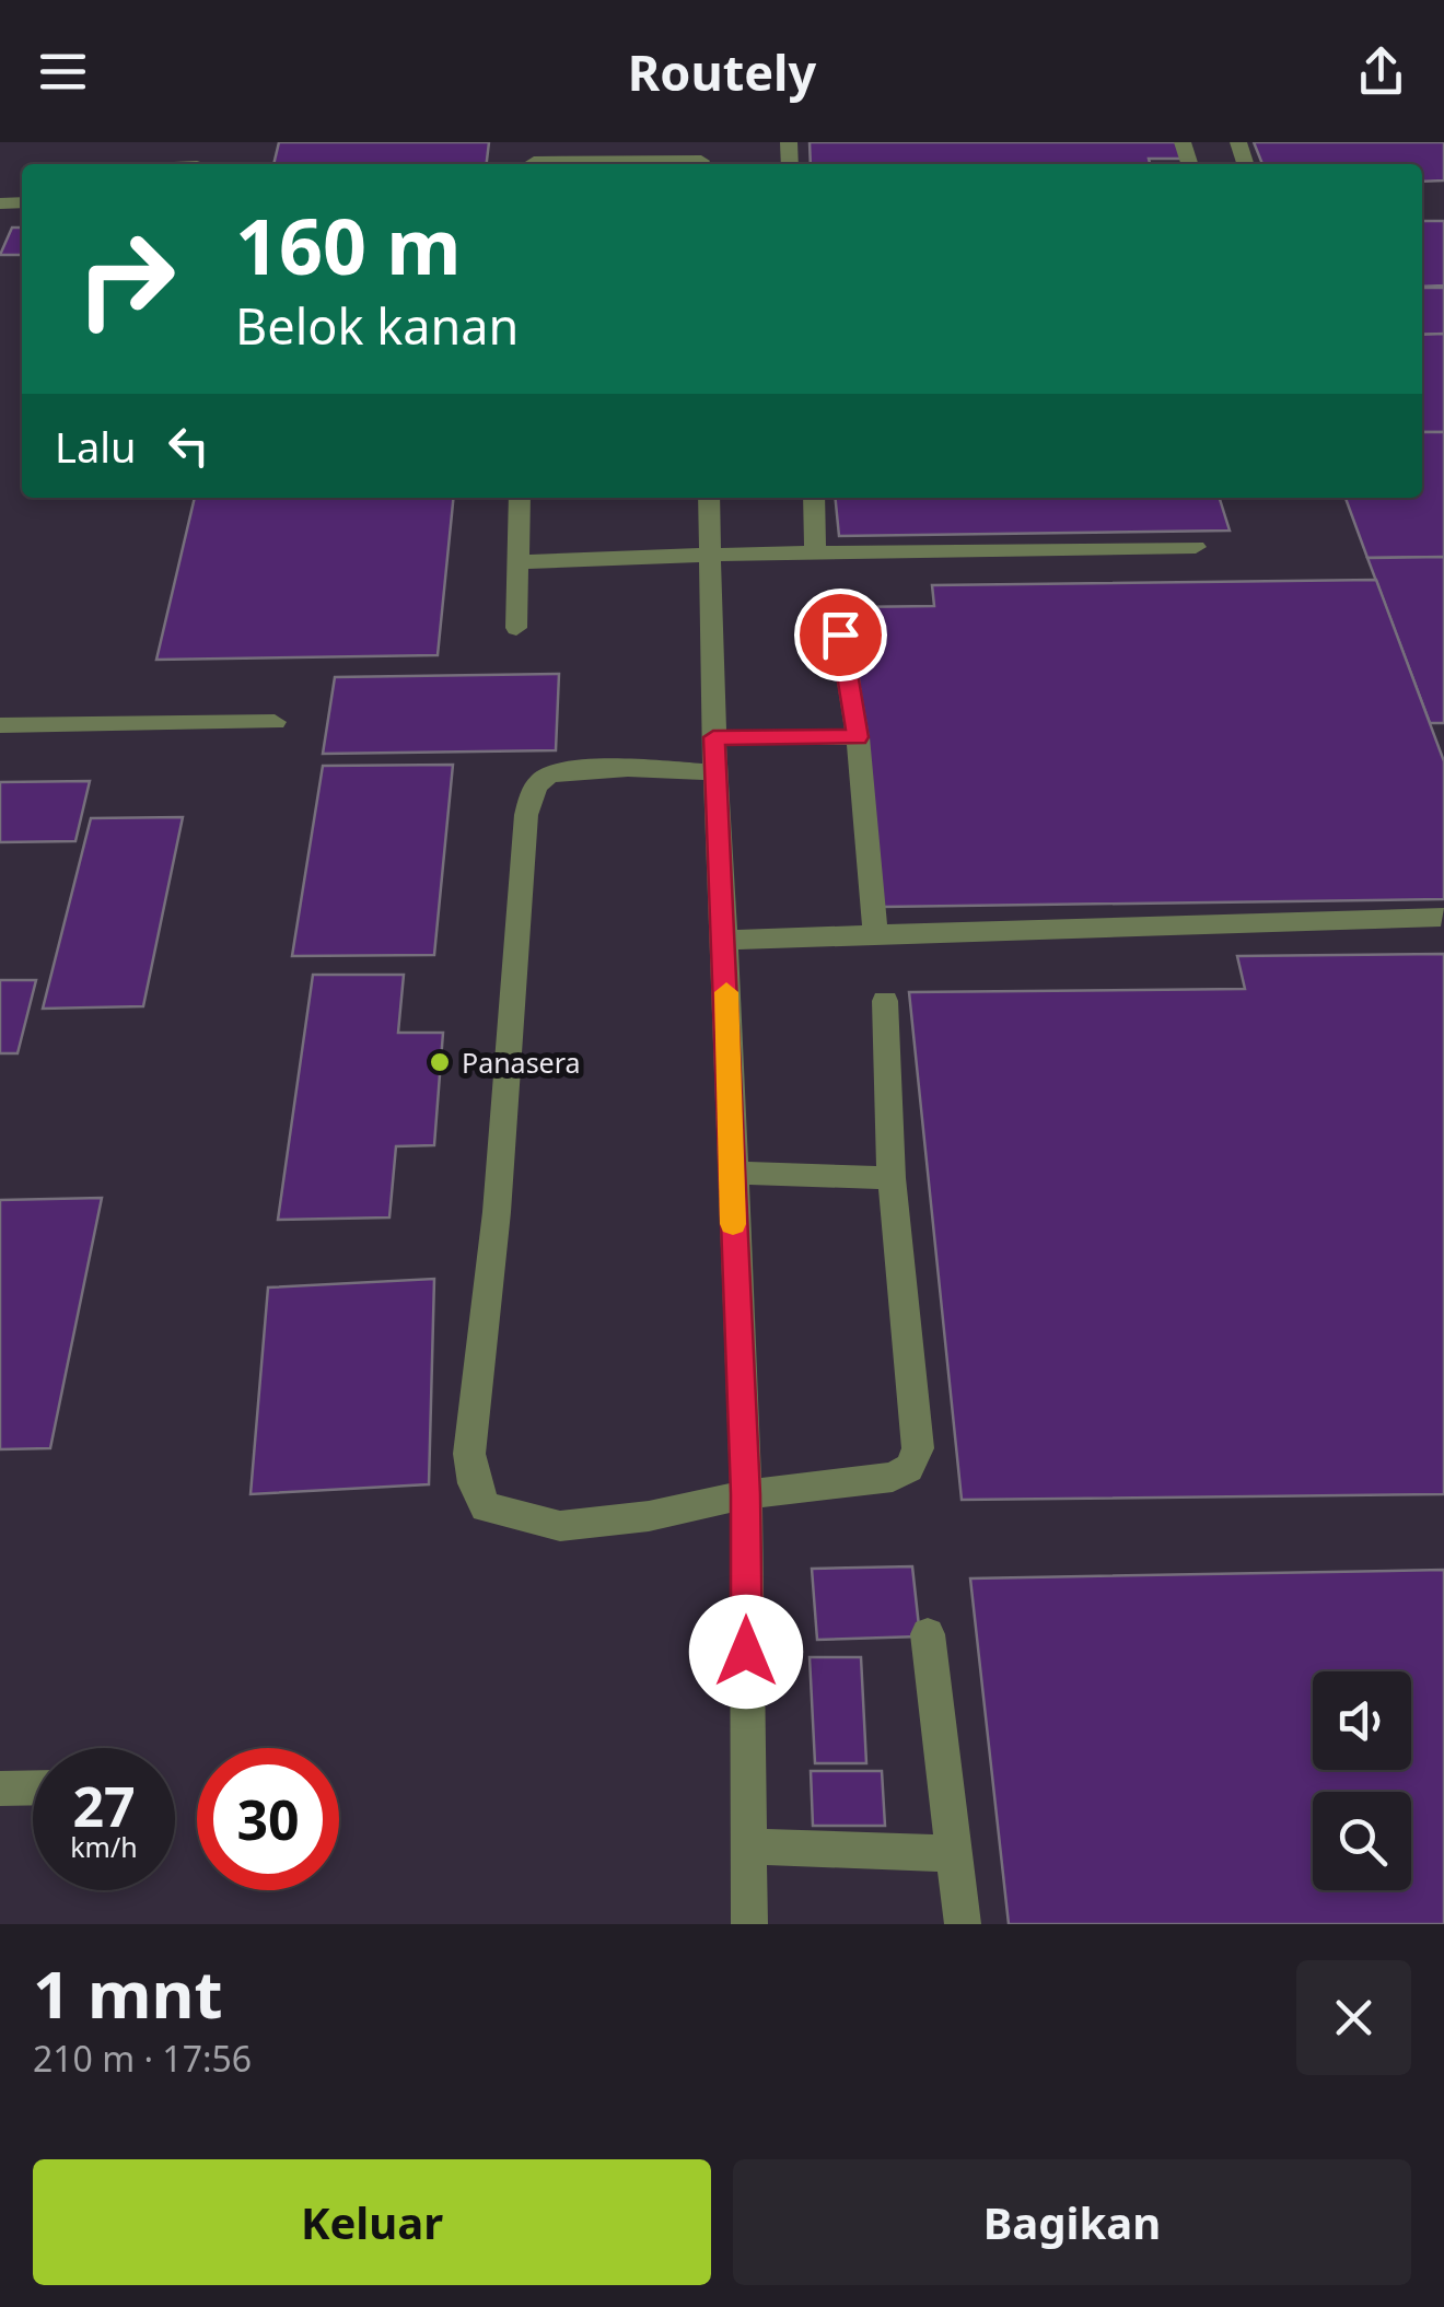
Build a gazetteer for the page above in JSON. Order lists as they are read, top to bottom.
{
  "places": ["Panasera"],
  "page": {
    "header": "Routely",
    "turn": ["160 m", "Belok kanan"],
    "then": "Lalu",
    "speed": "27 km/h",
    "limit": "30",
    "heading": ["1 mnt", "210 m · 17:56"],
    "buttons": ["Keluar", "Bagikan"]
  }
}
